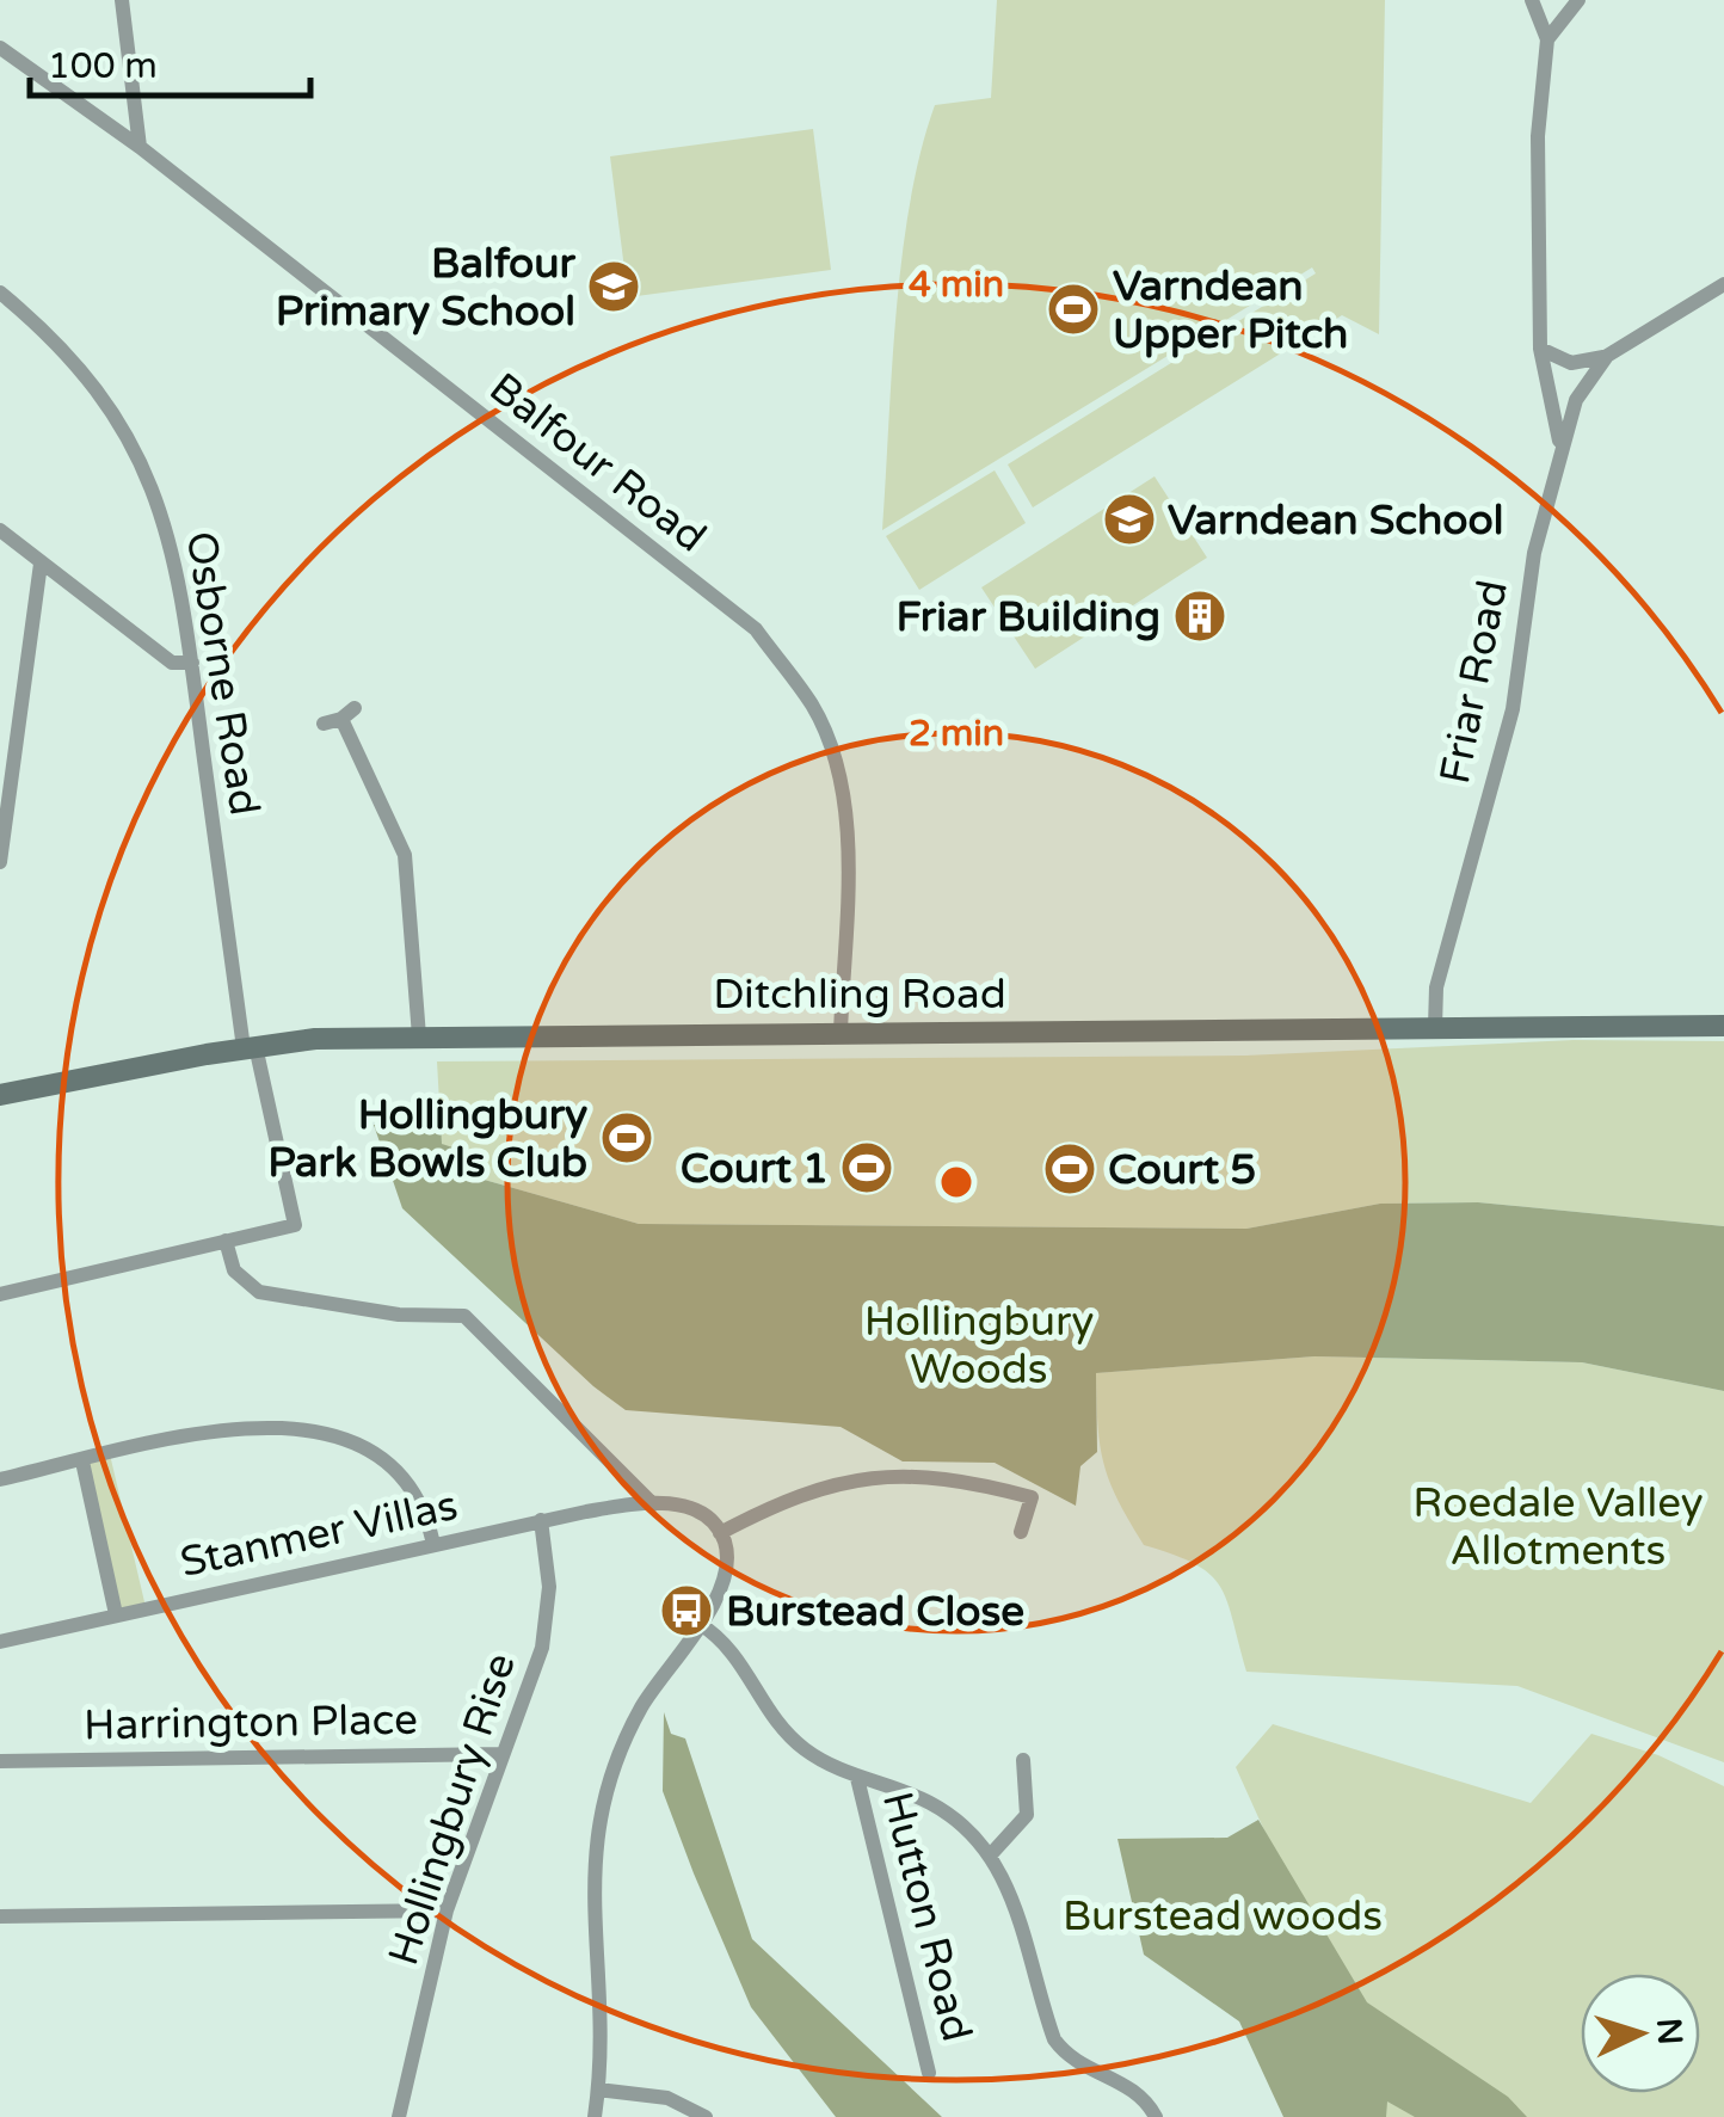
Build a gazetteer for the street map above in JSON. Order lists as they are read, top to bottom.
{
  "streets": {
    "street": [
      "Balfour Road",
      "Osborne Road",
      "Friar Road",
      "Ditchling Road",
      "Stanmer Villas",
      "Harrington Place",
      "Hollingbury Rise",
      "Hutton Road"
    ]
  },
  "crossings": [
    ["Balfour Road", "Ditchling Road"],
    ["Osborne Road", "Ditchling Road"],
    ["Friar Road", "Ditchling Road"],
    ["Stanmer Villas", "Hollingbury Rise"],
    ["Harrington Place", "Hollingbury Rise"]
  ],
  "parks": ["Hollingbury Woods", "Roedale Valley Allotments", "Burstead woods"],
  "places": {
    "school or university": ["Balfour Primary School", "Varndean School"],
    "sports": [
      "Varndean Upper Pitch",
      "Hollingbury Park Bowls Club",
      "Court 1",
      "Court 5"
    ],
    "building": ["Friar Building"],
    "bus stop": ["Burstead Close"]
  },
  "scale_bar": "100 m",
  "north": "right",
  "rings": ["4 min", "2 min"]
}
